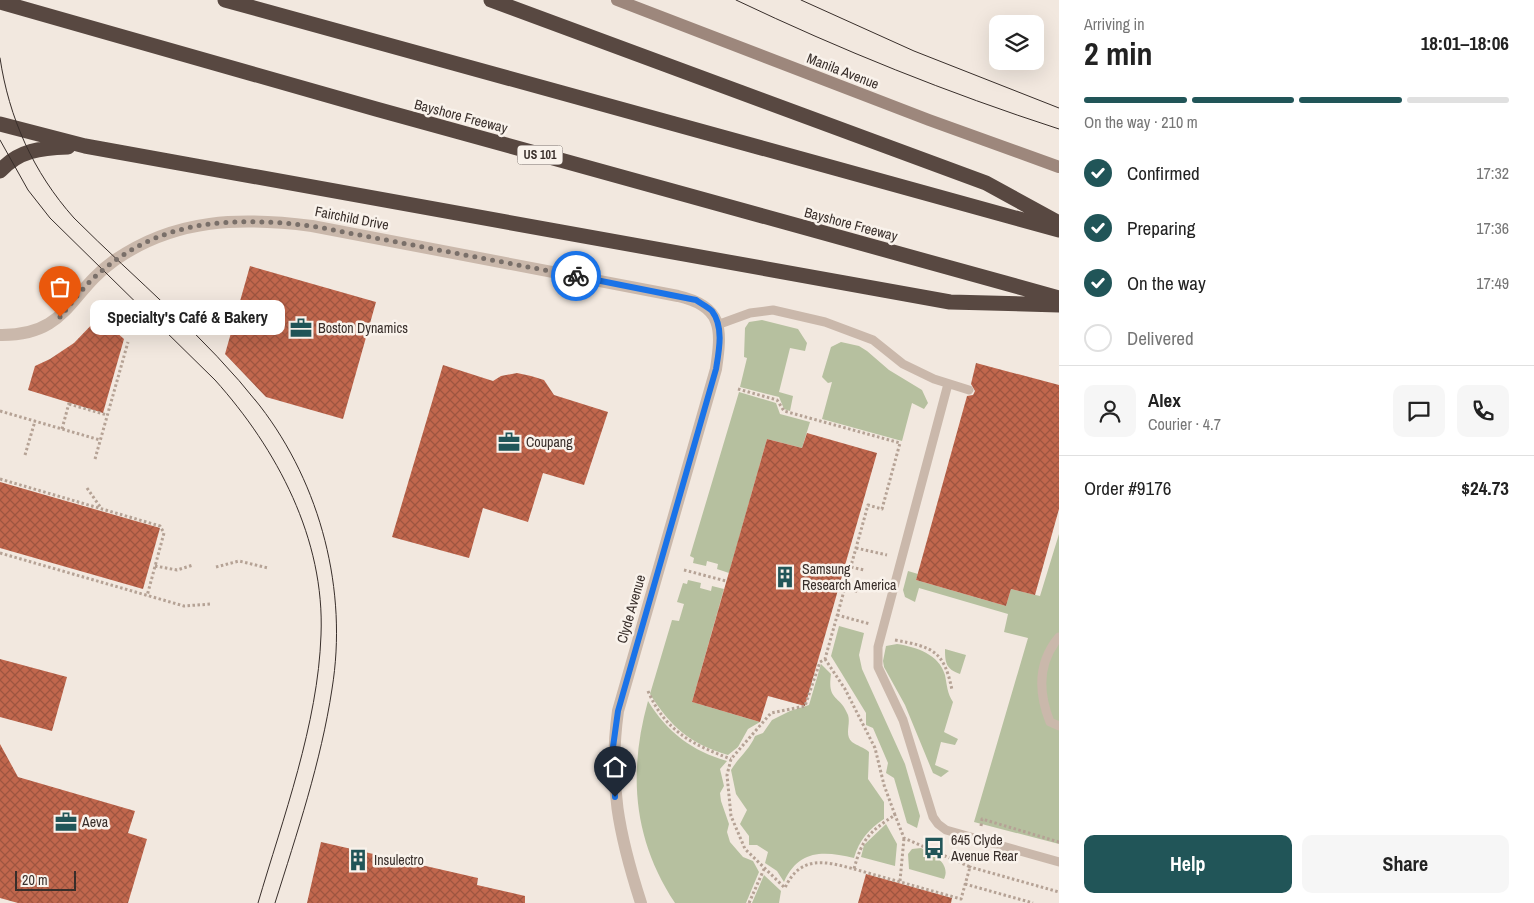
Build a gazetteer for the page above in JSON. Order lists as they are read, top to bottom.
{
  "streets": {
    "highway": ["Bayshore Freeway", "US 101"],
    "main road": ["Manila Avenue"],
    "street": ["Fairchild Drive", "Clyde Avenue"]
  },
  "crossings": [
    ["Fairchild Drive", "Clyde Avenue"]
  ],
  "places": {
    "other": ["Specialty's Café & Bakery"],
    "office": ["Boston Dynamics", "Coupang", "Aeva"],
    "building": ["Samsung Research America", "Insulectro"],
    "bus stop": ["645 Clyde Avenue Rear"]
  },
  "scale_bar": "20 m",
  "page": {
    "heading": ["2 min", "Arriving in", "18:01–18:06"],
    "panel": [
      "Alex",
      "Courier · 4.7",
      "Order #9176",
      "$24.73"
    ],
    "bar": "On the way · 210 m",
    "list": [
      ["Confirmed", "17:32"],
      ["Preparing", "17:36"],
      ["On the way", "17:49"],
      "Delivered"
    ],
    "bubble": "Specialty's Café & Bakery",
    "buttons": ["Help", "Share"],
    "scale": "20 m"
  }
}
